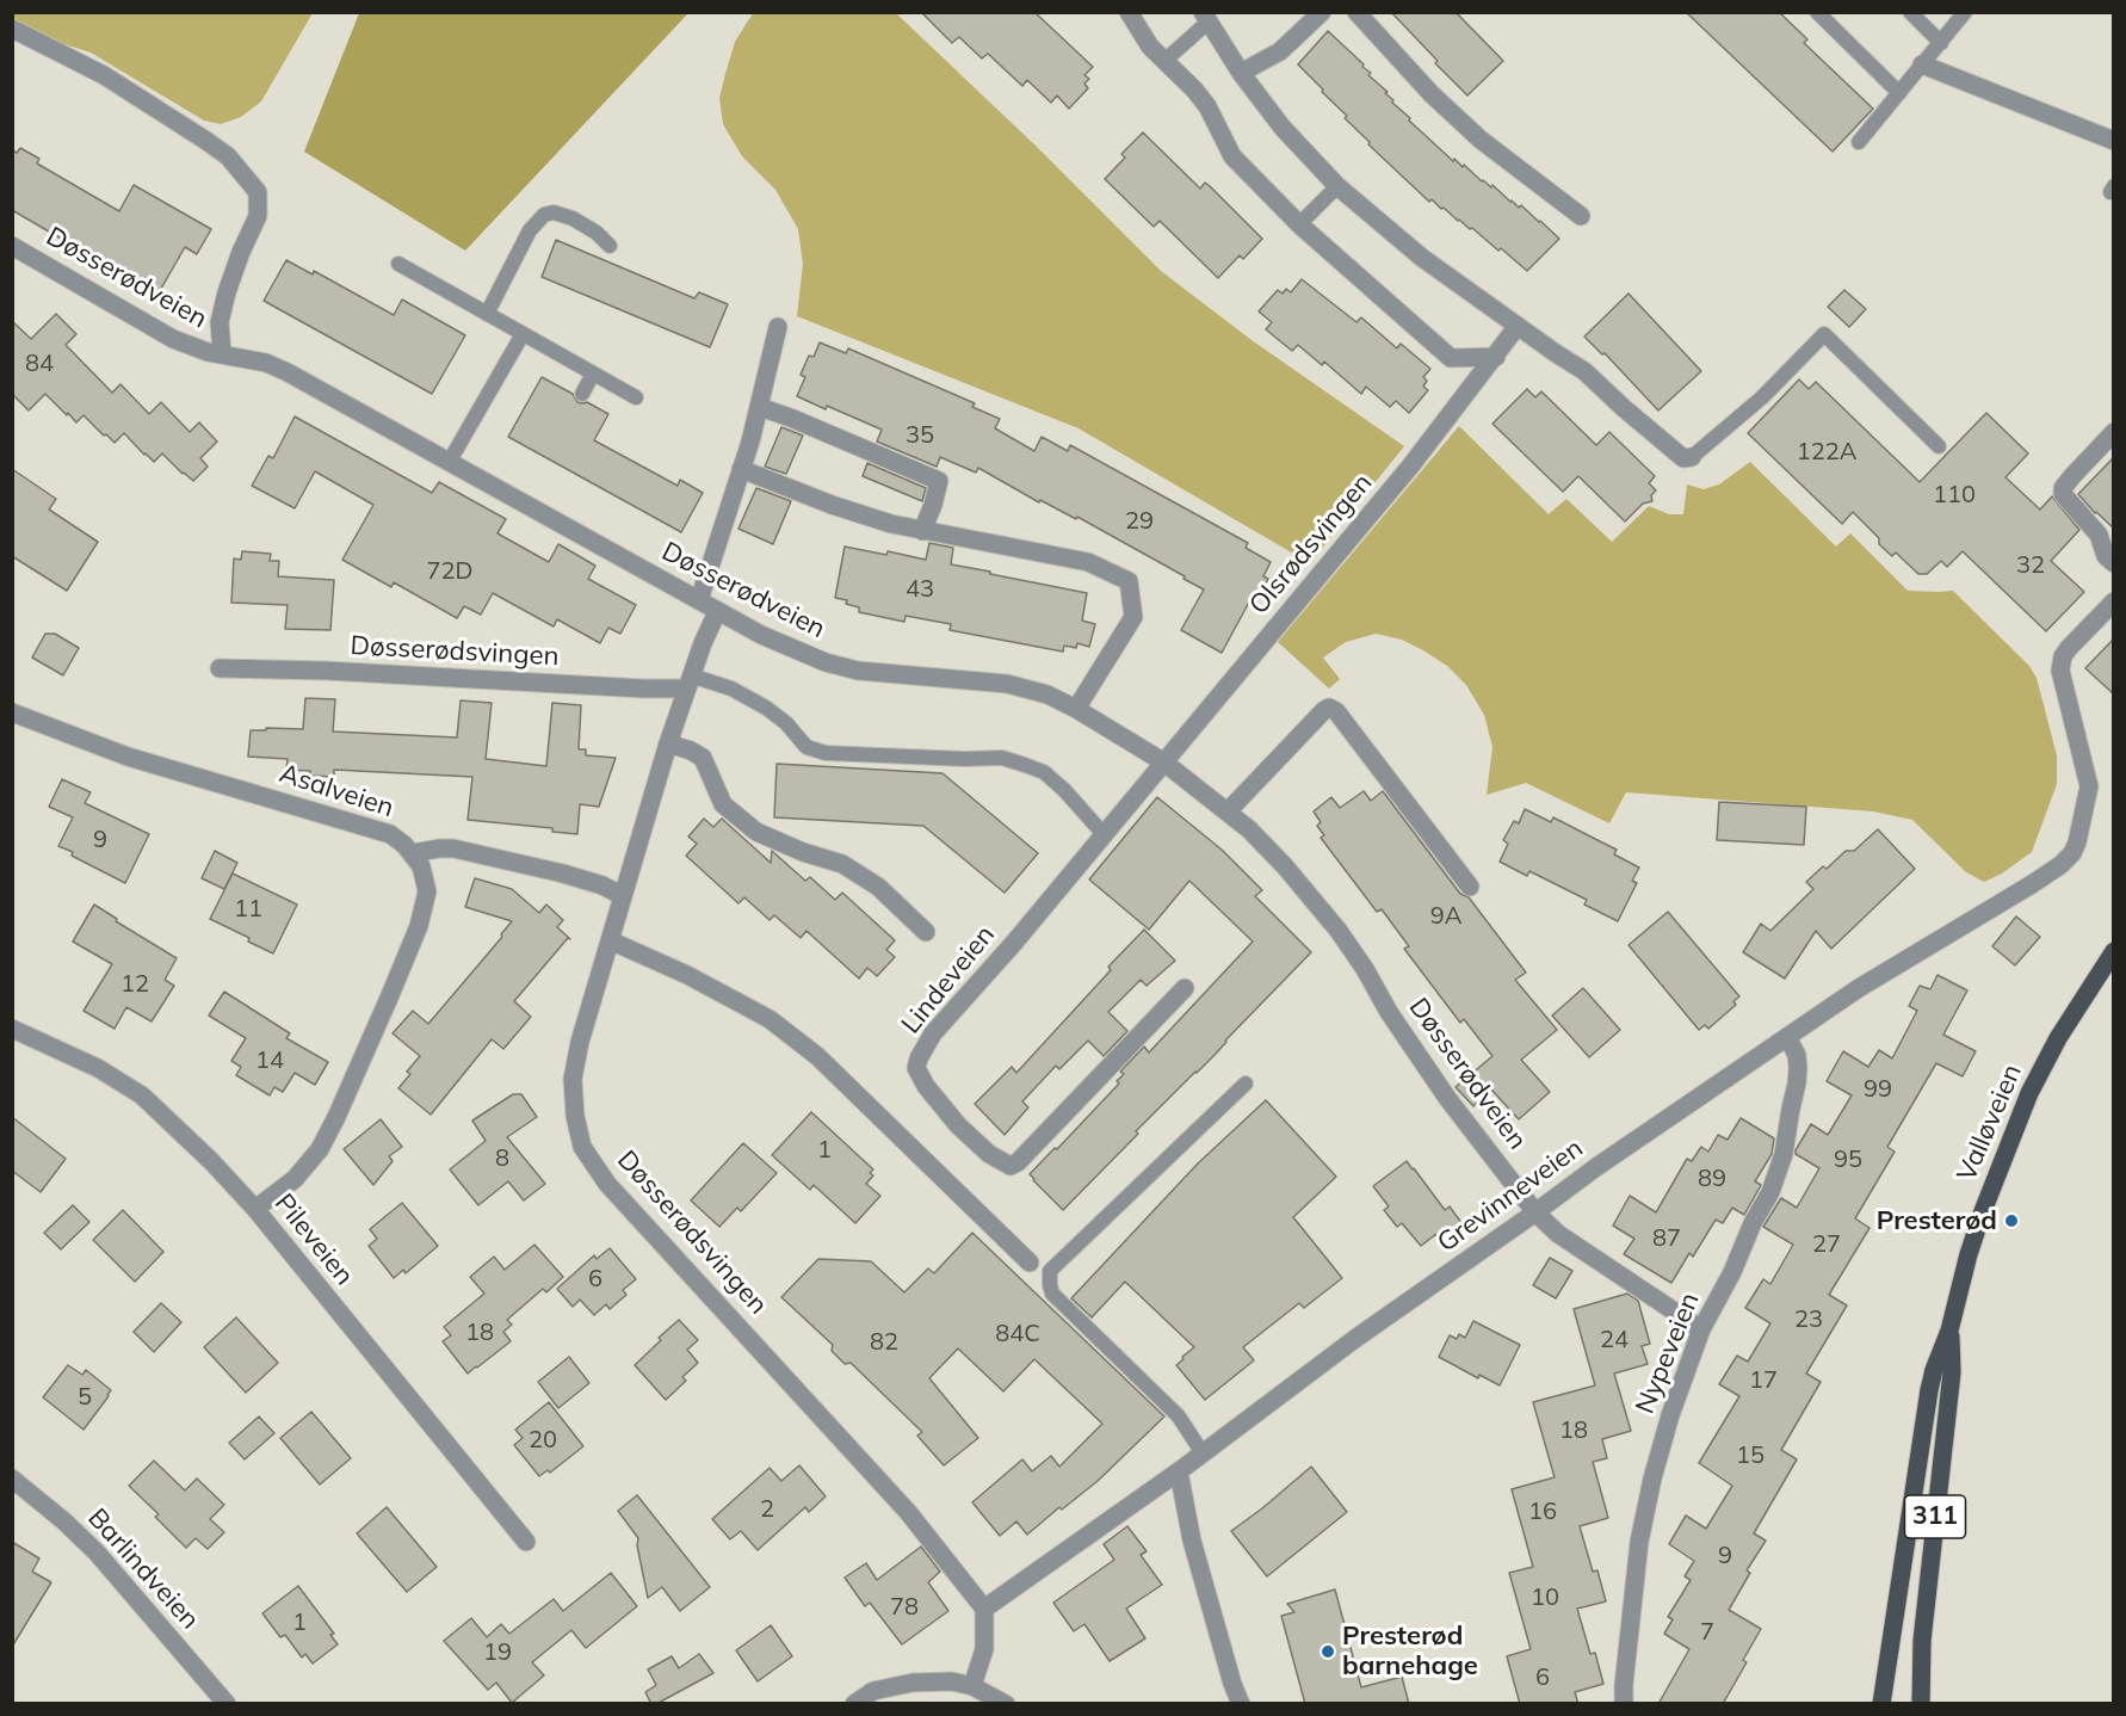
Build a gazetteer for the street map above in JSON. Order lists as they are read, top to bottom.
{
  "streets": {
    "main road": ["Valløveien", "311"],
    "street": [
      "Døsserødveien",
      "Olsrødsvingen",
      "Døsserødsvingen",
      "Asalveien",
      "Lindeveien",
      "Grevinneveien",
      "Pileveien",
      "Nypeveien",
      "Barlindveien"
    ]
  },
  "crossings": [
    ["Døsserødveien", "Olsrødsvingen"],
    ["Døsserødveien", "Døsserødsvingen"],
    ["Døsserødveien", "Lindeveien"],
    ["Døsserødveien", "Grevinneveien"],
    ["Døsserødveien", "Nypeveien"],
    ["Olsrødsvingen", "Lindeveien"],
    ["Døsserødsvingen", "Grevinneveien"],
    ["Asalveien", "Pileveien"],
    ["Grevinneveien", "Nypeveien"]
  ],
  "places": ["Presterød", "Presterød barnehage"],
  "house_numbers": [
    "84",
    "35",
    "122A",
    "110",
    "29",
    "32",
    "72D",
    "43",
    "9",
    "11",
    "9A",
    "12",
    "14",
    "99",
    "1",
    "8",
    "95",
    "89",
    "87",
    "27",
    "6",
    "23",
    "18",
    "84C",
    "24",
    "82",
    "17",
    "5",
    "18",
    "20",
    "15",
    "2",
    "16",
    "9",
    "10",
    "78",
    "1",
    "7",
    "19",
    "6"
  ]
}
